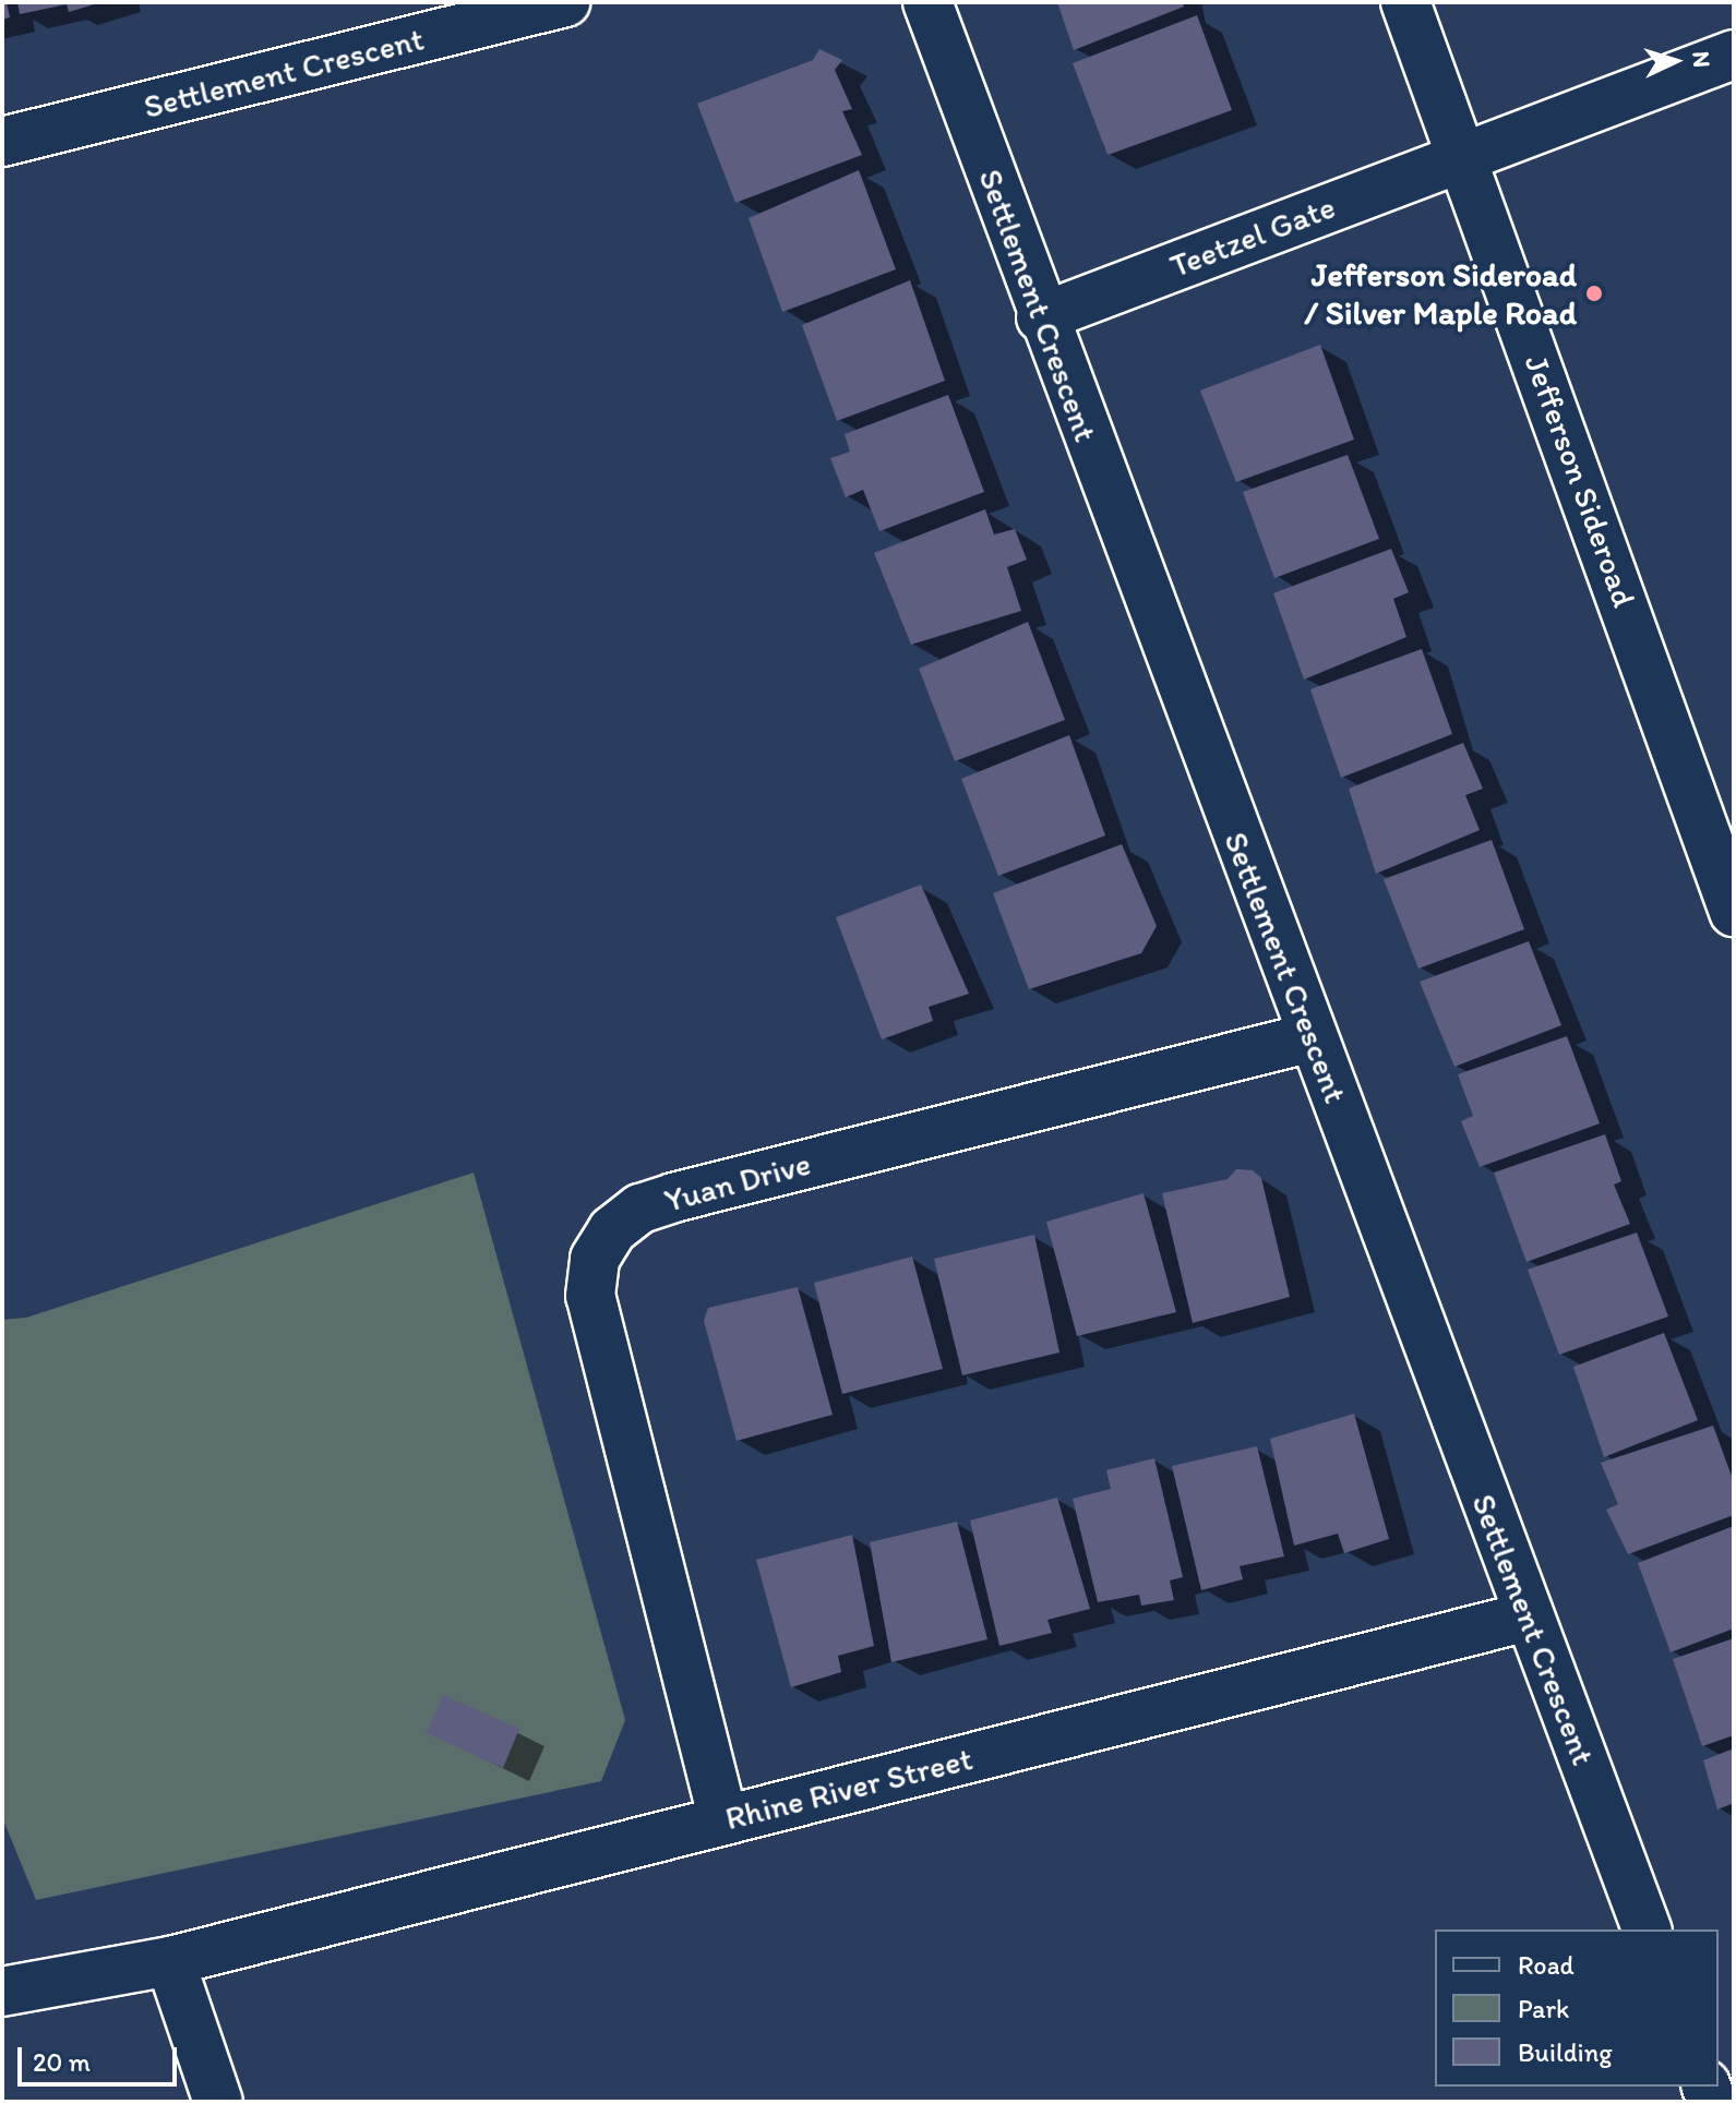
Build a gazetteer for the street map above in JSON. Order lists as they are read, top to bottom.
{
  "streets": {
    "street": [
      "Settlement Crescent",
      "Teetzel Gate",
      "Jefferson Sideroad",
      "Yuan Drive",
      "Rhine River Street"
    ]
  },
  "crossings": [
    ["Settlement Crescent", "Teetzel Gate"],
    ["Settlement Crescent", "Yuan Drive"],
    ["Settlement Crescent", "Rhine River Street"],
    ["Teetzel Gate", "Jefferson Sideroad"],
    ["Yuan Drive", "Rhine River Street"]
  ],
  "places": ["Jefferson Sideroad / Silver Maple Road"],
  "legend": ["Road", "Park", "Building"],
  "scale_bar": "20 m",
  "north": "right"
}
